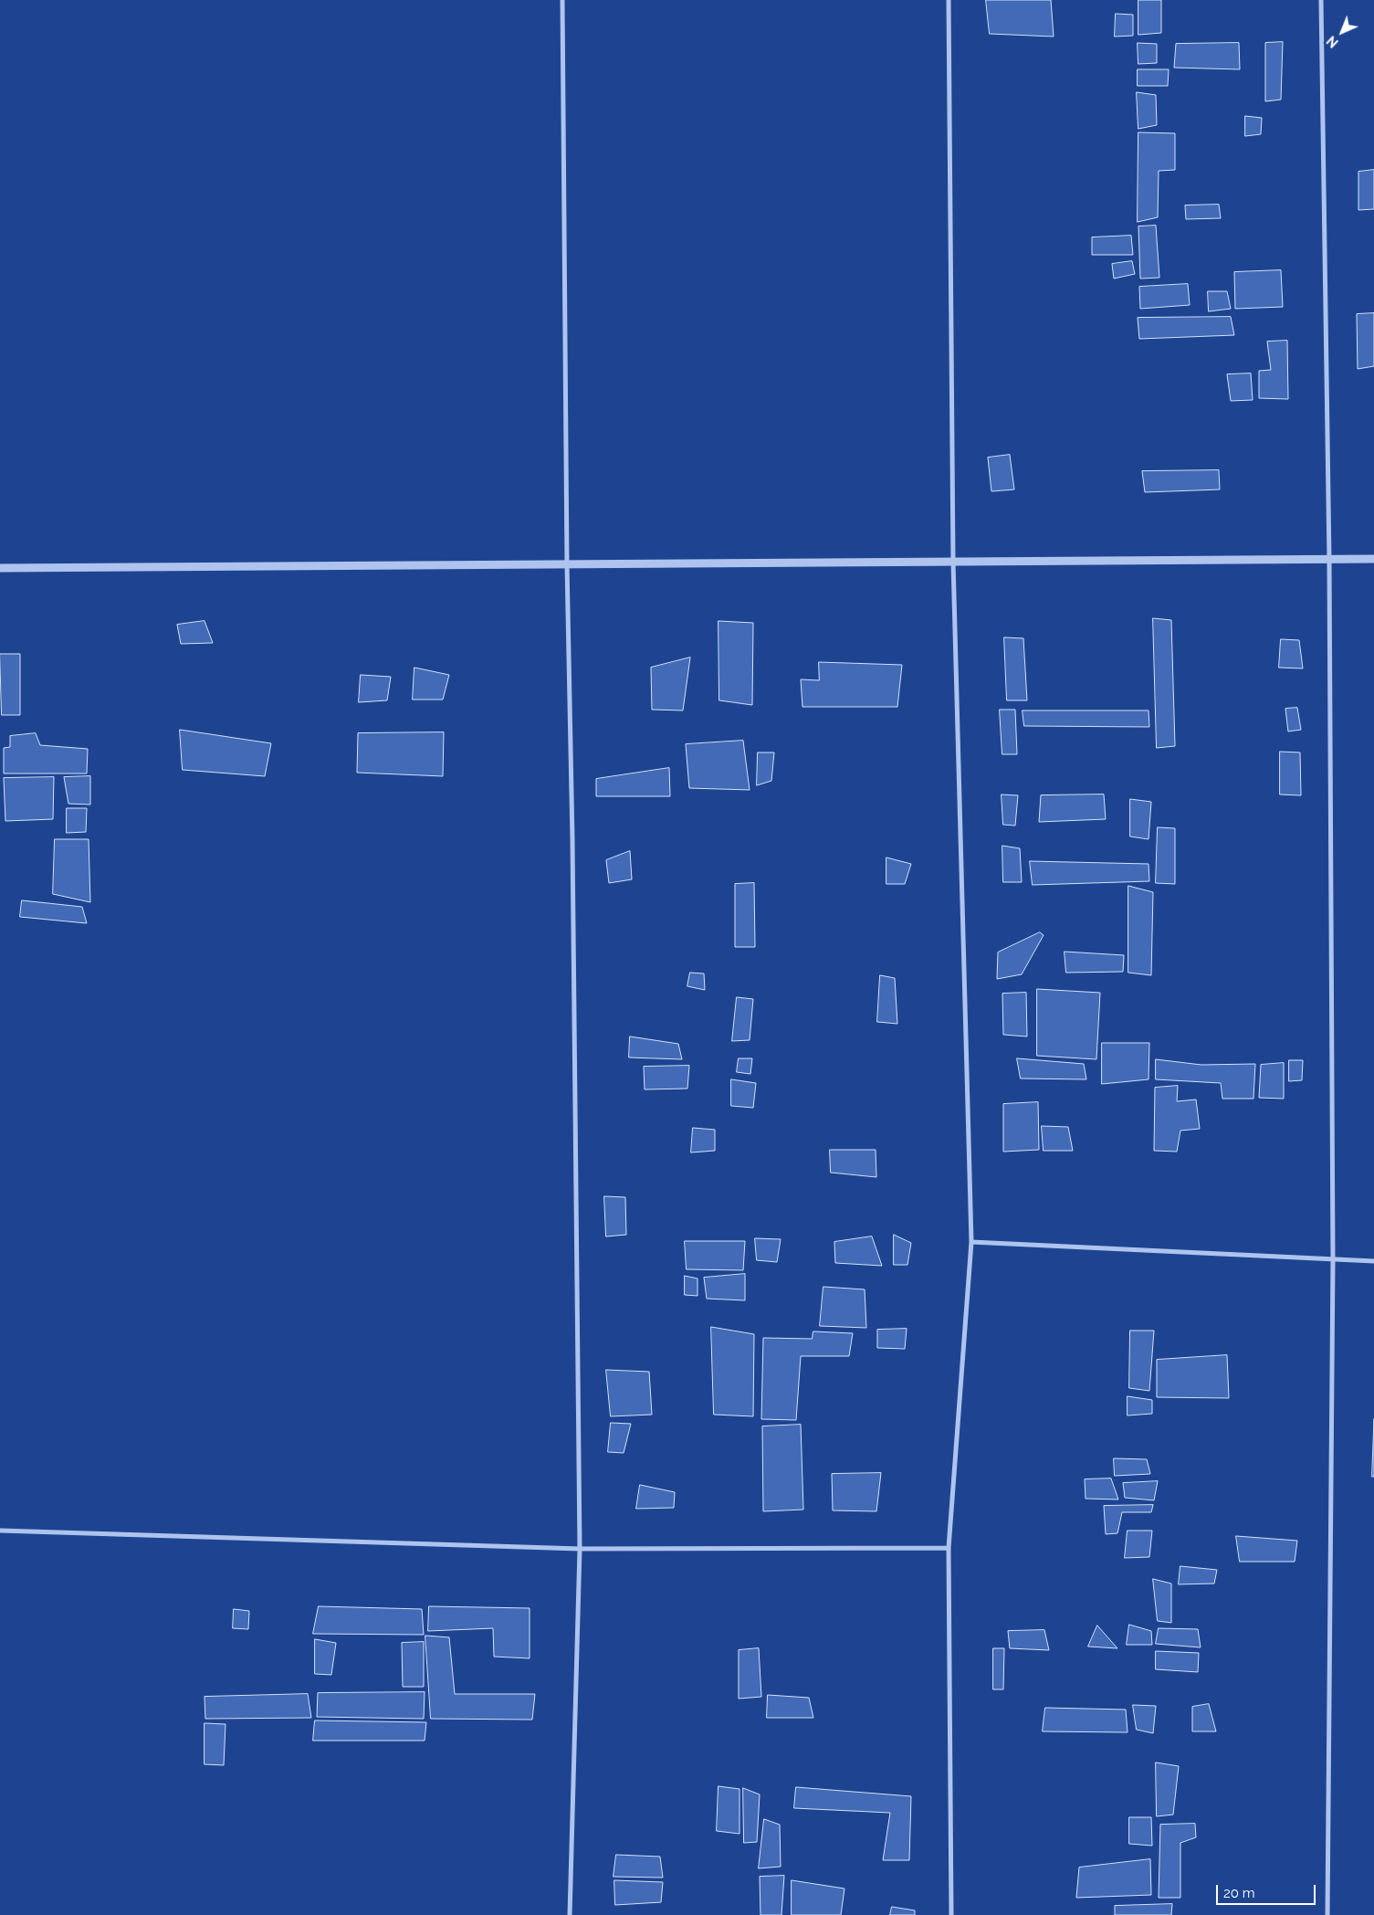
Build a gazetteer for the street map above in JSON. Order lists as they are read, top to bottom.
{
  "scale_bar": "20 m",
  "north": "bottom left"
}
